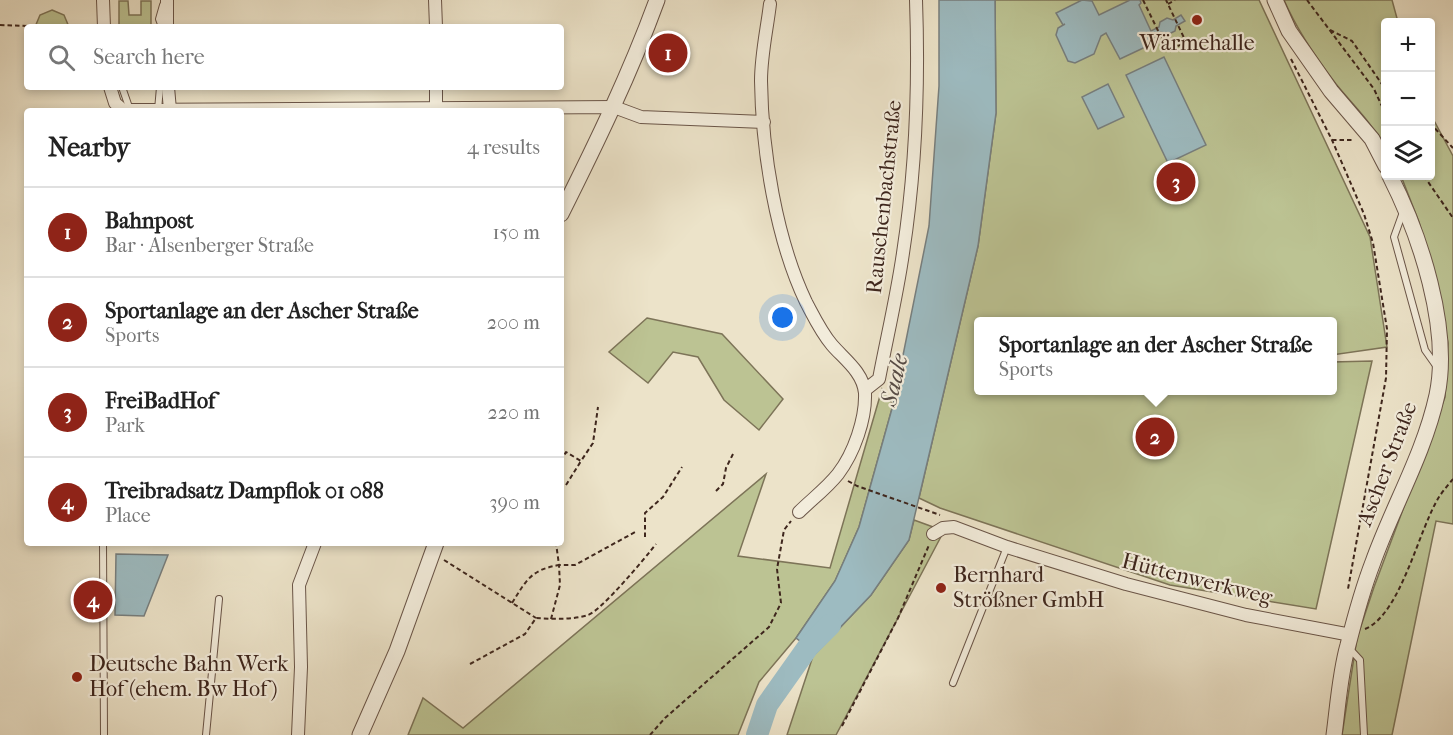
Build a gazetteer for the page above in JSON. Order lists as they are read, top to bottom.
{
  "streets": {
    "street": ["Rauschenbachstraße", "Ascher Straße", "Hüttenwerkweg"]
  },
  "crossings": [
    ["Ascher Straße", "Hüttenwerkweg"]
  ],
  "water": ["Saale"],
  "places": ["Wärmehalle", "Bernhard Strößner GmbH", "Deutsche Bahn Werk Hof (ehem. Bw Hof)"],
  "page": {
    "map_buttons": ["+", "−"],
    "search": "Search here",
    "pins": [
      "1",
      "3",
      "2",
      "4"
    ],
    "heading": ["Nearby", "4 results"],
    "list": [
      {
        "mark": "1",
        "name": "Bahnpost",
        "note": "Bar · Alsenberger Straße",
        "value": "150 m"
      },
      {
        "mark": "2",
        "name": "Sportanlage an der Ascher Straße",
        "note": "Sports",
        "value": "200 m"
      },
      {
        "mark": "3",
        "name": "FreiBadHof",
        "note": "Park",
        "value": "220 m"
      },
      {
        "mark": "4",
        "name": "Treibradsatz Dampflok 01 088",
        "note": "Place",
        "value": "390 m"
      }
    ],
    "popup": ["Sportanlage an der Ascher Straße", "Sports"]
  }
}
